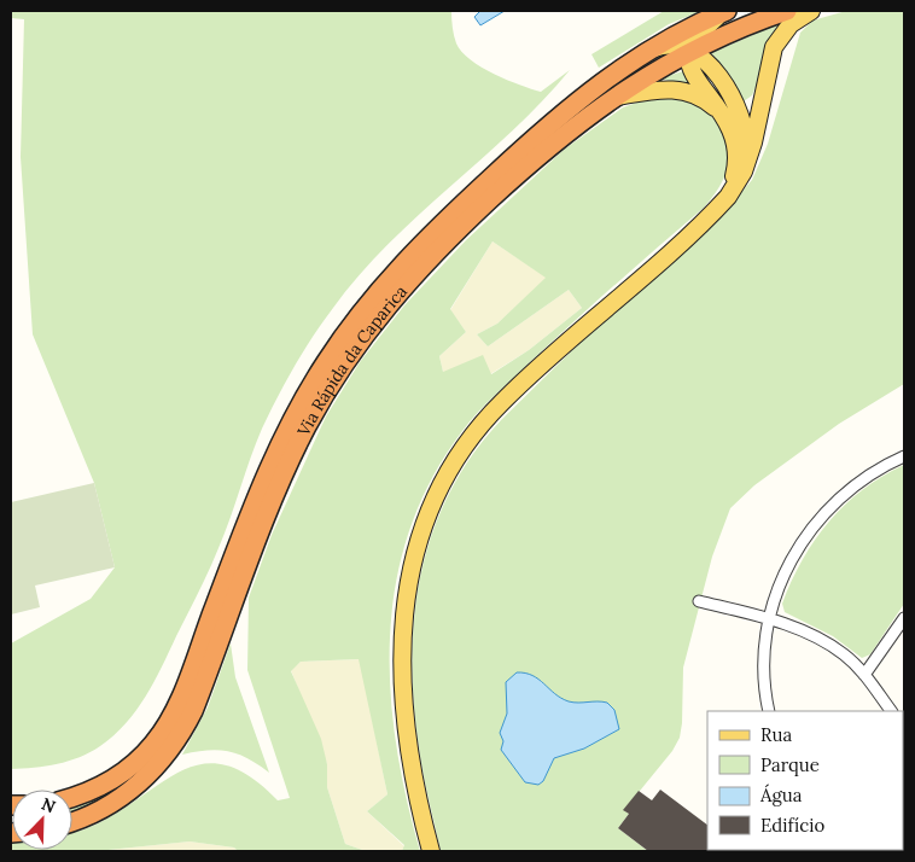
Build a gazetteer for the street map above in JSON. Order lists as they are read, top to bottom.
{
  "streets": {
    "highway": ["Via Rápida da Caparica"]
  },
  "legend": [
    "Rua",
    "Parque",
    "Água",
    "Edifício"
  ],
  "north": "top right"
}
